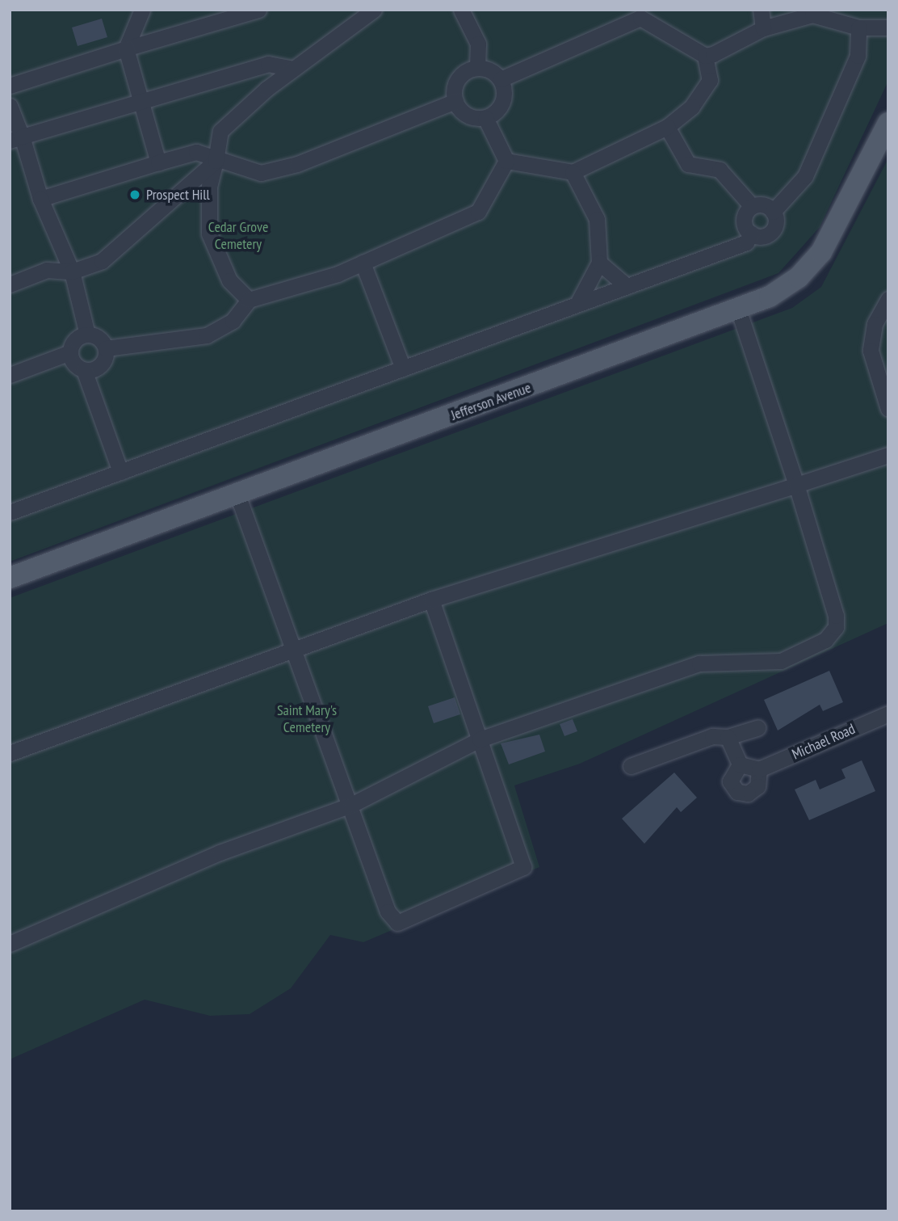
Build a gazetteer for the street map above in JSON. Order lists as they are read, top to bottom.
{
  "streets": {
    "main road": ["Jefferson Avenue"],
    "street": ["Michael Road"]
  },
  "parks": ["Cedar Grove Cemetery", "Saint Mary's Cemetery"],
  "places": ["Prospect Hill"]
}
